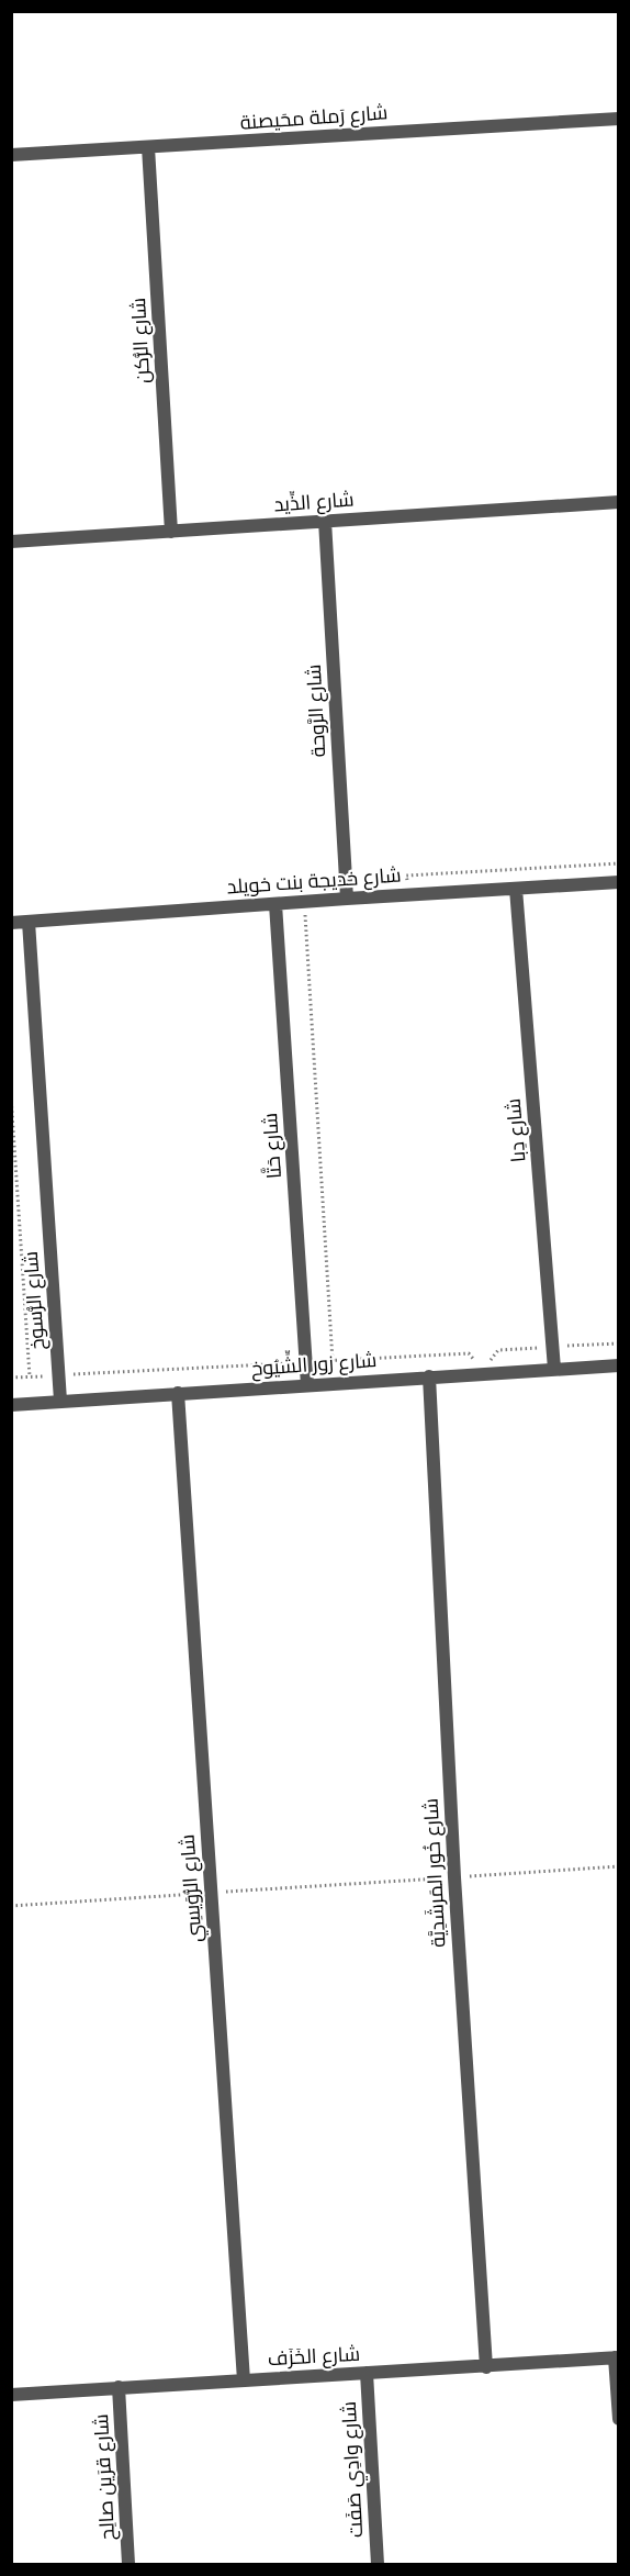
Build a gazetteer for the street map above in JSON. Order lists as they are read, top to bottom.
{
  "streets": {
    "street": [
      "شارع رَملة محَيصنة",
      "شارع الرُّكن",
      "شارع الذِّيد",
      "شارع الرَّوحة",
      "شارع خديجة بنت خويلد",
      "شارع دِبا",
      "شارع حَتَّا",
      "شارع الرُّسوخ",
      "شارع زور الشِّيُوخ",
      "شارع خُور المَرشَدِيَّة",
      "شارع الرُّوَيسِي",
      "شارع الخَزَف",
      "شارع وادِي صَفَت",
      "شارع قرَين صالِح"
    ]
  },
  "crossings": [
    ["شارع رَملة محَيصنة", "شارع الرُّكن"],
    ["شارع الرُّكن", "شارع الذِّيد"],
    ["شارع الذِّيد", "شارع الرَّوحة"],
    ["شارع الرَّوحة", "شارع خديجة بنت خويلد"],
    ["شارع خديجة بنت خويلد", "شارع دِبا"],
    ["شارع خديجة بنت خويلد", "شارع حَتَّا"],
    ["شارع خديجة بنت خويلد", "شارع الرُّسوخ"],
    ["شارع دِبا", "شارع زور الشِّيُوخ"],
    ["شارع حَتَّا", "شارع زور الشِّيُوخ"],
    ["شارع الرُّسوخ", "شارع زور الشِّيُوخ"],
    ["شارع زور الشِّيُوخ", "شارع خُور المَرشَدِيَّة"],
    ["شارع زور الشِّيُوخ", "شارع الرُّوَيسِي"],
    ["شارع خُور المَرشَدِيَّة", "شارع الخَزَف"],
    ["شارع الرُّوَيسِي", "شارع الخَزَف"],
    ["شارع الخَزَف", "شارع وادِي صَفَت"],
    ["شارع الخَزَف", "شارع قرَين صالِح"]
  ]
}
